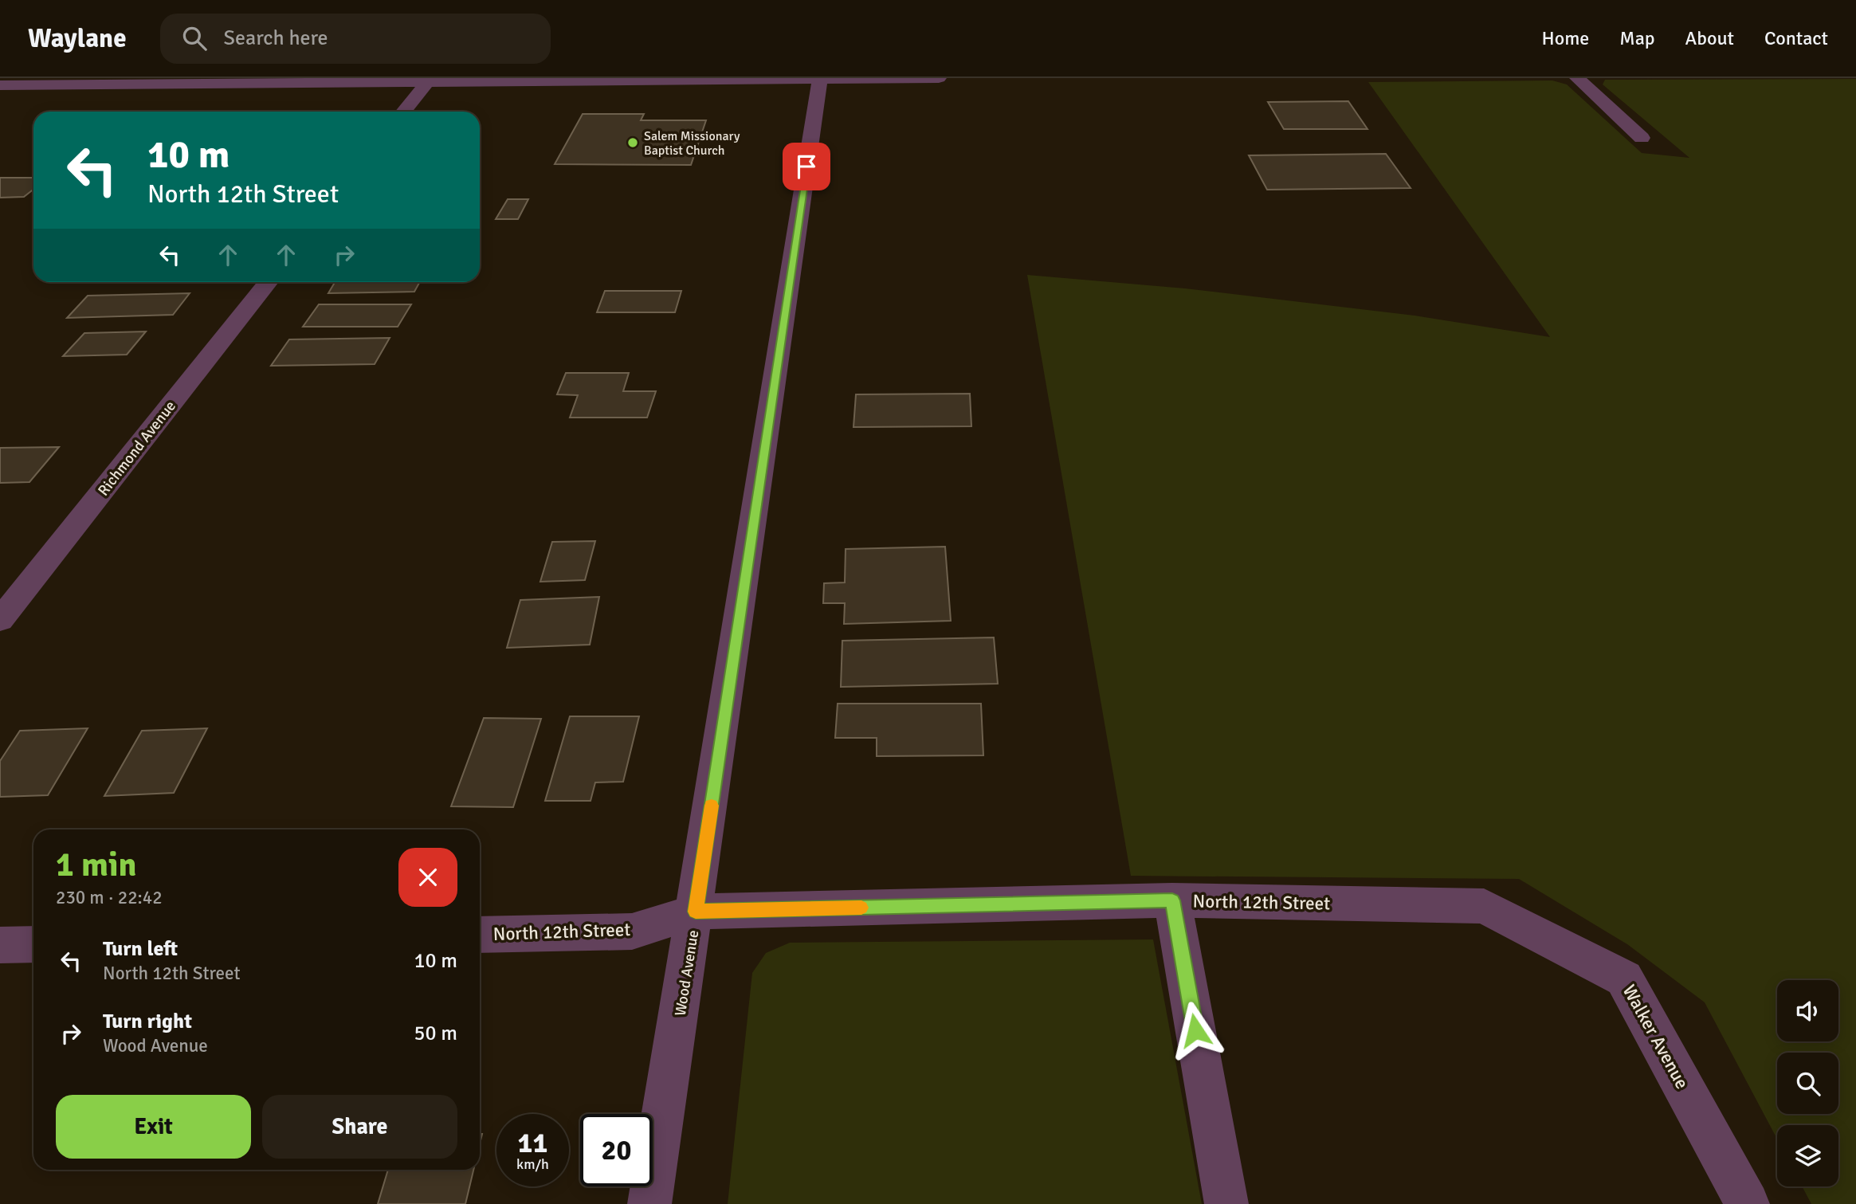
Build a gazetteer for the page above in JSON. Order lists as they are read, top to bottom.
{
  "streets": {
    "street": [
      "Richmond Avenue",
      "North 12th Street",
      "Wood Avenue",
      "Walker Avenue"
    ]
  },
  "crossings": [
    ["North 12th Street", "Wood Avenue"],
    ["North 12th Street", "Walker Avenue"]
  ],
  "places": ["Salem Missionary Baptist Church"],
  "page": {
    "header": "Waylane",
    "search": "Search here",
    "nav": [
      "Home",
      "Map",
      "About",
      "Contact"
    ],
    "turn": ["10 m", "North 12th Street"],
    "heading": ["1 min", "230 m · 22:42"],
    "list": [
      {
        "name": "Turn left",
        "note": "North 12th Street",
        "value": "10 m"
      },
      {
        "name": "Turn right",
        "note": "Wood Avenue",
        "value": "50 m"
      }
    ],
    "buttons": ["Exit", "Share"],
    "speed": "11 km/h",
    "limit": "20"
  }
}
